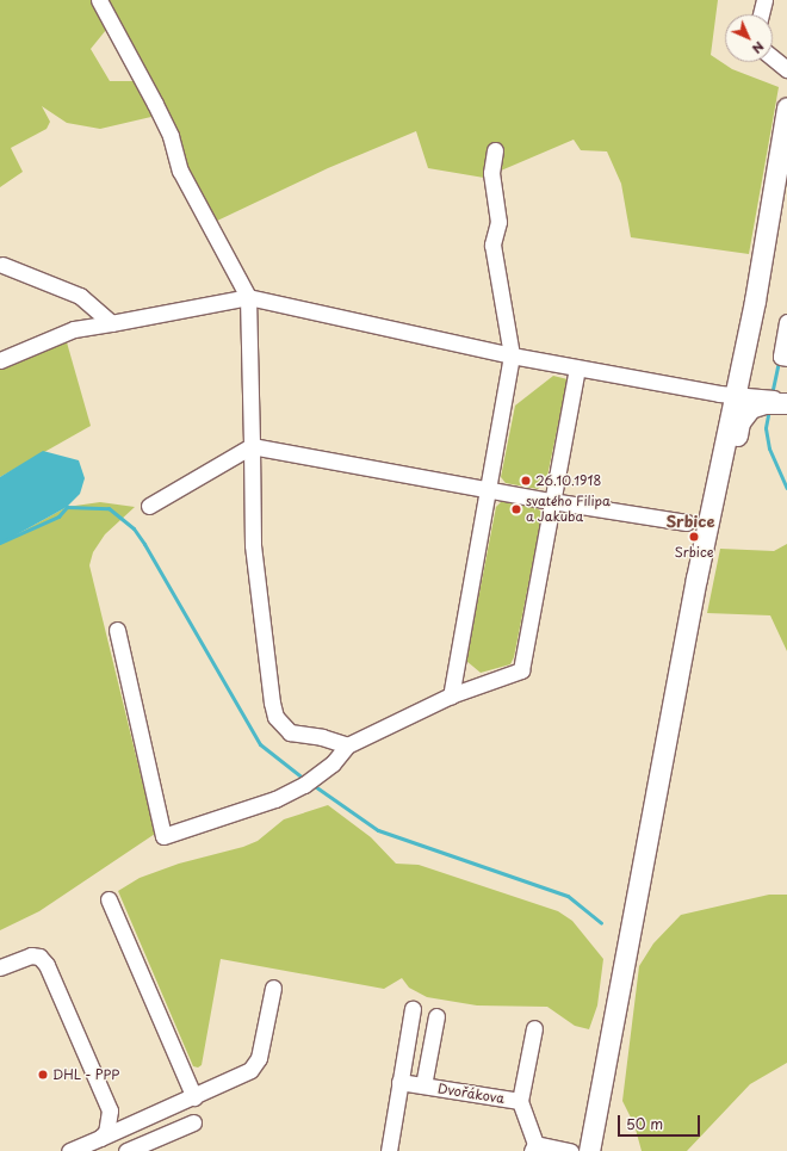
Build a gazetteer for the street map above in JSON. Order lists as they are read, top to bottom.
{
  "streets": {
    "street": ["Dvořákova"]
  },
  "districts": ["Srbice"],
  "places": [
    "26.10.1918",
    "svatého Filipa a Jakuba",
    "Srbice",
    "DHL - PPP"
  ],
  "scale_bar": "50 m",
  "north": "bottom right"
}
